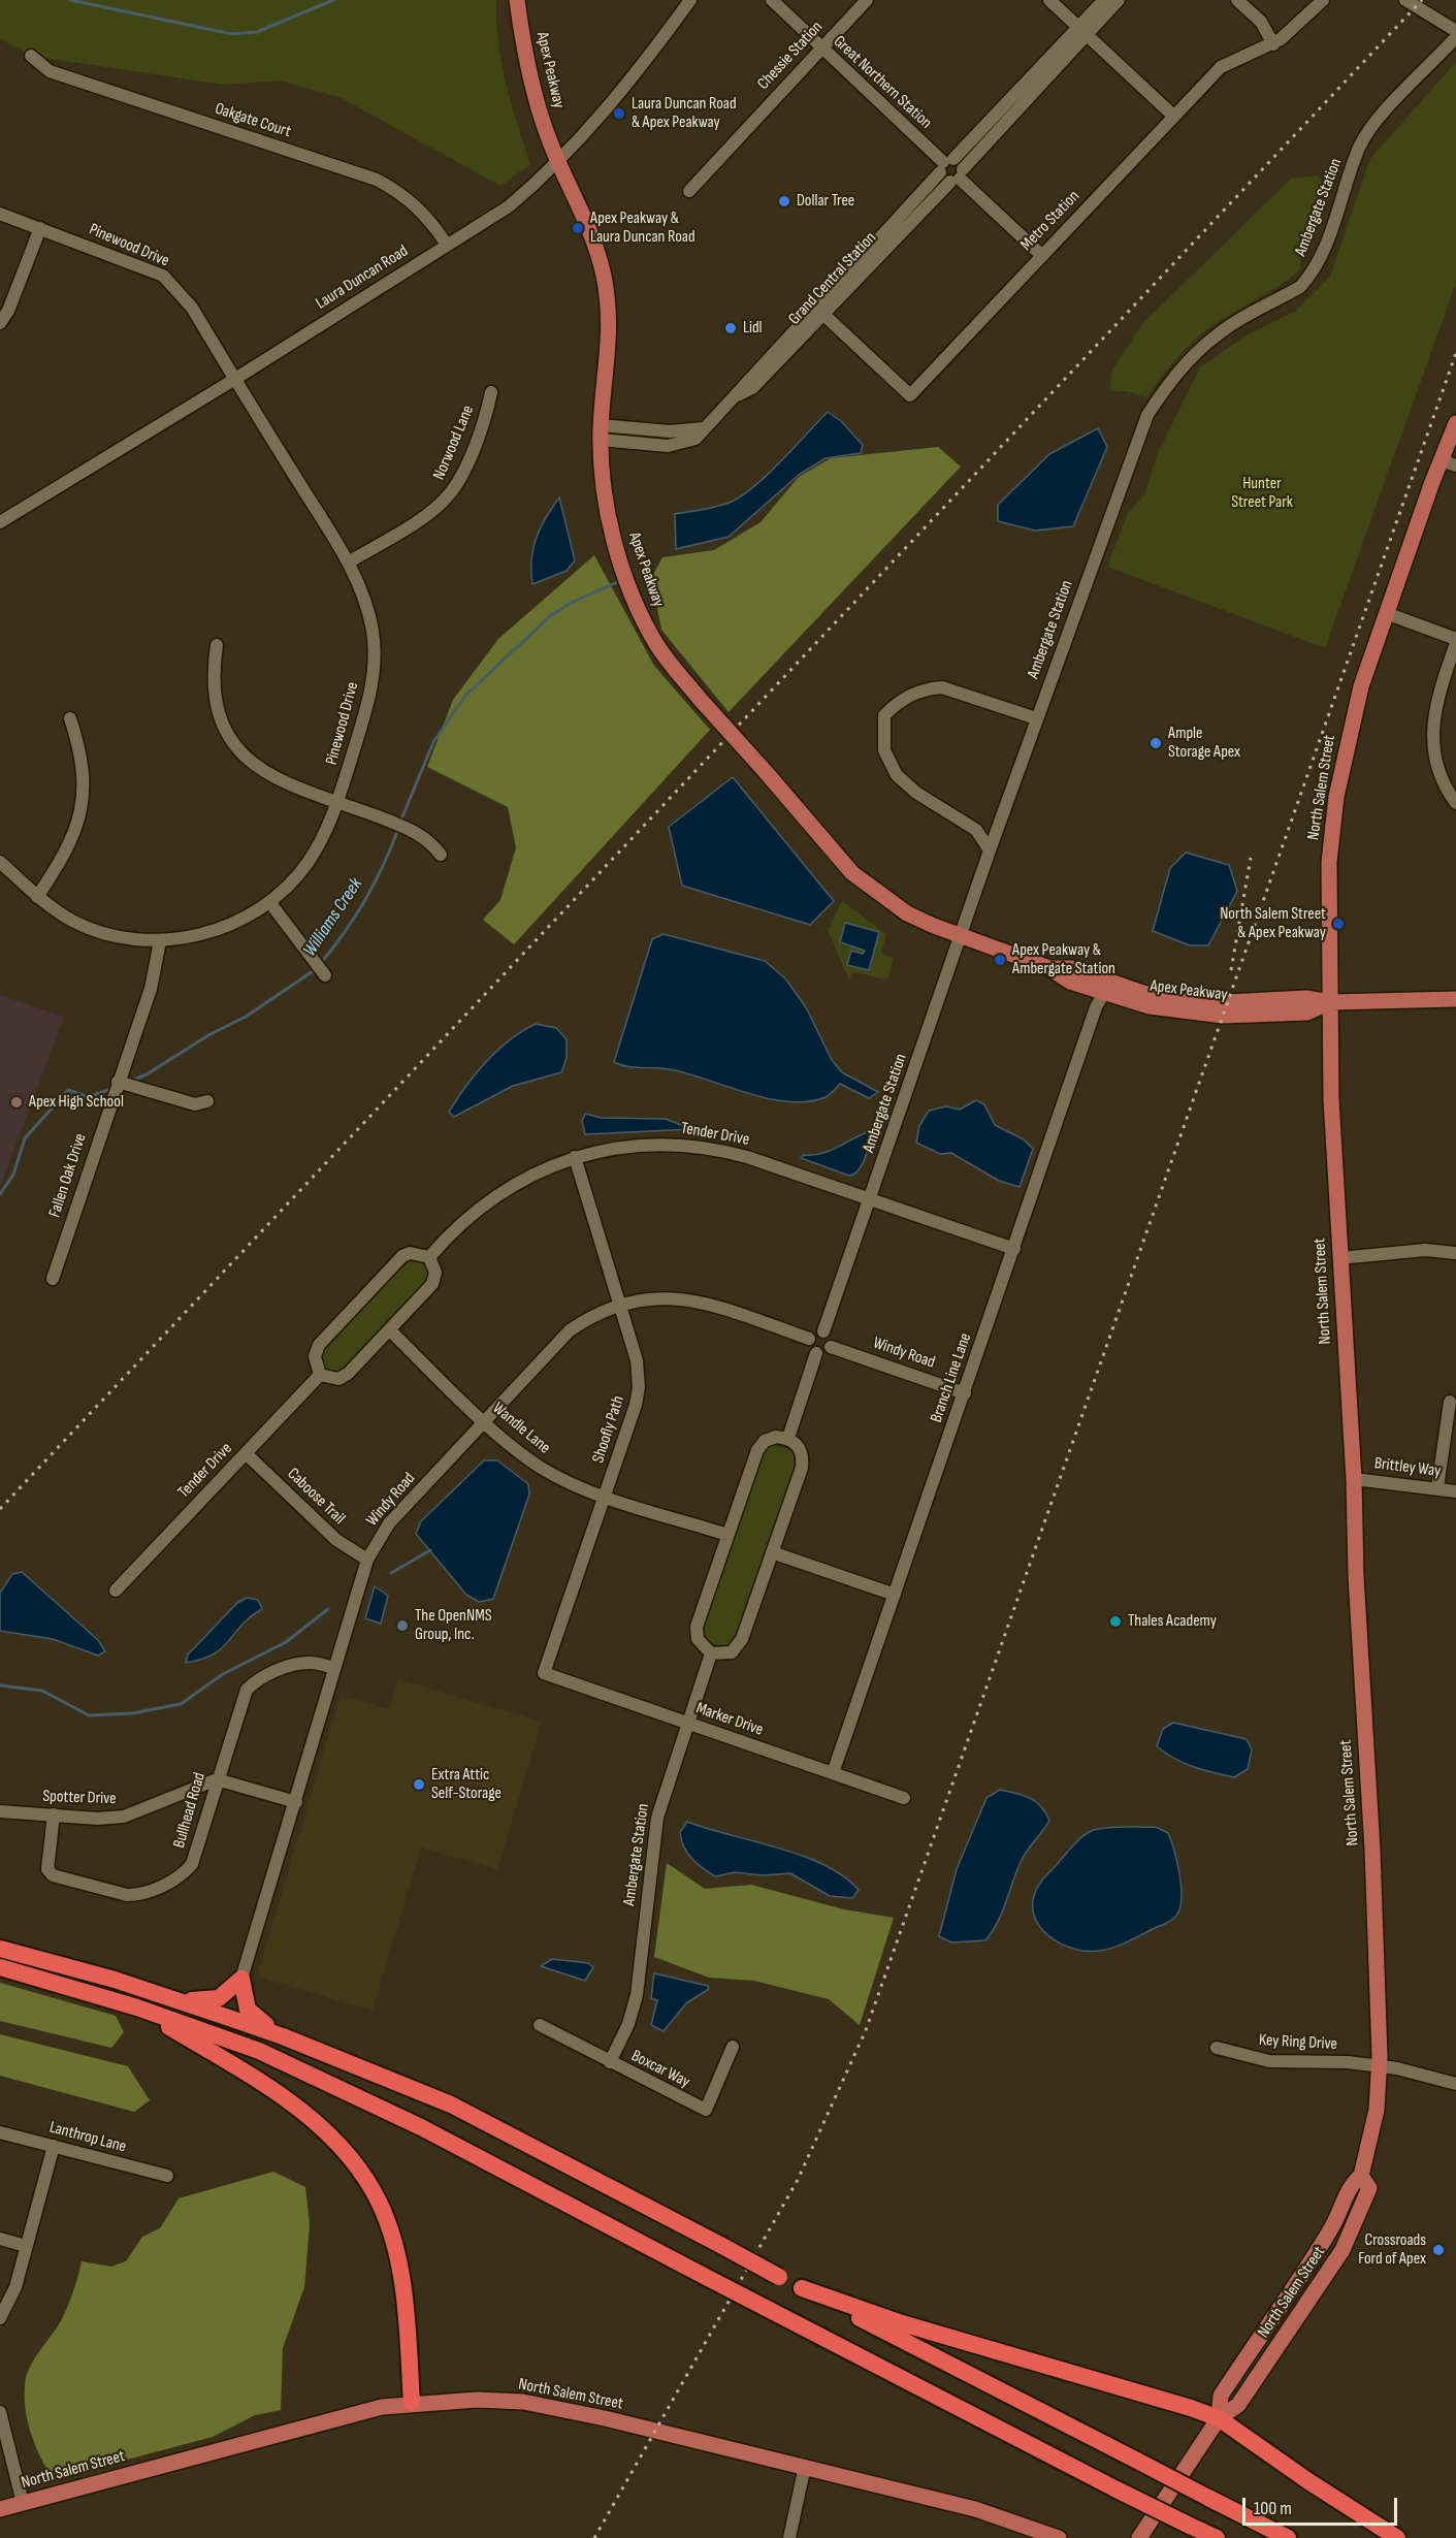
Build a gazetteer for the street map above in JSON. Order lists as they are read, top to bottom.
{
  "streets": {
    "main road": ["Apex Peakway", "North Salem Street"],
    "street": [
      "Chessie Station",
      "Great Northern Station",
      "Oakgate Court",
      "Ambergate Station",
      "Metro Station",
      "Pinewood Drive",
      "Laura Duncan Road",
      "Grand Central Station",
      "Norwood Lane",
      "Tender Drive",
      "Fallen Oak Drive",
      "Windy Road",
      "Branch Line Lane",
      "Wandle Lane",
      "Shoofly Path",
      "Brittley Way",
      "Caboose Trail",
      "Marker Drive",
      "Spotter Drive",
      "Bullhead Road",
      "Key Ring Drive",
      "Boxcar Way",
      "Lanthrop Lane"
    ]
  },
  "crossings": [
    ["Chessie Station", "Great Northern Station"],
    ["Apex Peakway", "Ambergate Station"],
    ["Apex Peakway", "Laura Duncan Road"],
    ["Apex Peakway", "Grand Central Station"],
    ["Apex Peakway", "North Salem Street"],
    ["Apex Peakway", "Branch Line Lane"],
    ["Great Northern Station", "Grand Central Station"],
    ["Oakgate Court", "Laura Duncan Road"],
    ["Ambergate Station", "Tender Drive"],
    ["Ambergate Station", "Windy Road"],
    ["Ambergate Station", "Marker Drive"],
    ["Ambergate Station", "Boxcar Way"],
    ["Metro Station", "Grand Central Station"],
    ["Pinewood Drive", "Laura Duncan Road"],
    ["Pinewood Drive", "Norwood Lane"],
    ["Pinewood Drive", "Fallen Oak Drive"],
    ["North Salem Street", "Brittley Way"],
    ["North Salem Street", "Key Ring Drive"],
    ["Tender Drive", "Branch Line Lane"],
    ["Tender Drive", "Shoofly Path"],
    ["Tender Drive", "Caboose Trail"],
    ["Windy Road", "Branch Line Lane"],
    ["Windy Road", "Wandle Lane"],
    ["Windy Road", "Shoofly Path"],
    ["Windy Road", "Caboose Trail"],
    ["Windy Road", "Bullhead Road"],
    ["Branch Line Lane", "Marker Drive"],
    ["Wandle Lane", "Shoofly Path"],
    ["Shoofly Path", "Marker Drive"],
    ["Spotter Drive", "Bullhead Road"]
  ],
  "water": ["Williams Creek"],
  "parks": ["Hunter Street Park"],
  "places": [
    "Laura Duncan Road & Apex Peakway",
    "Dollar Tree",
    "Apex Peakway & Laura Duncan Road",
    "Lidl",
    "Ample Storage Apex",
    "North Salem Street & Apex Peakway",
    "Apex Peakway & Ambergate Station",
    "Apex High School",
    "Thales Academy",
    "The OpenNMS Group, Inc.",
    "Extra Attic Self-Storage",
    "Crossroads Ford of Apex"
  ],
  "scale_bar": "100 m"
}
